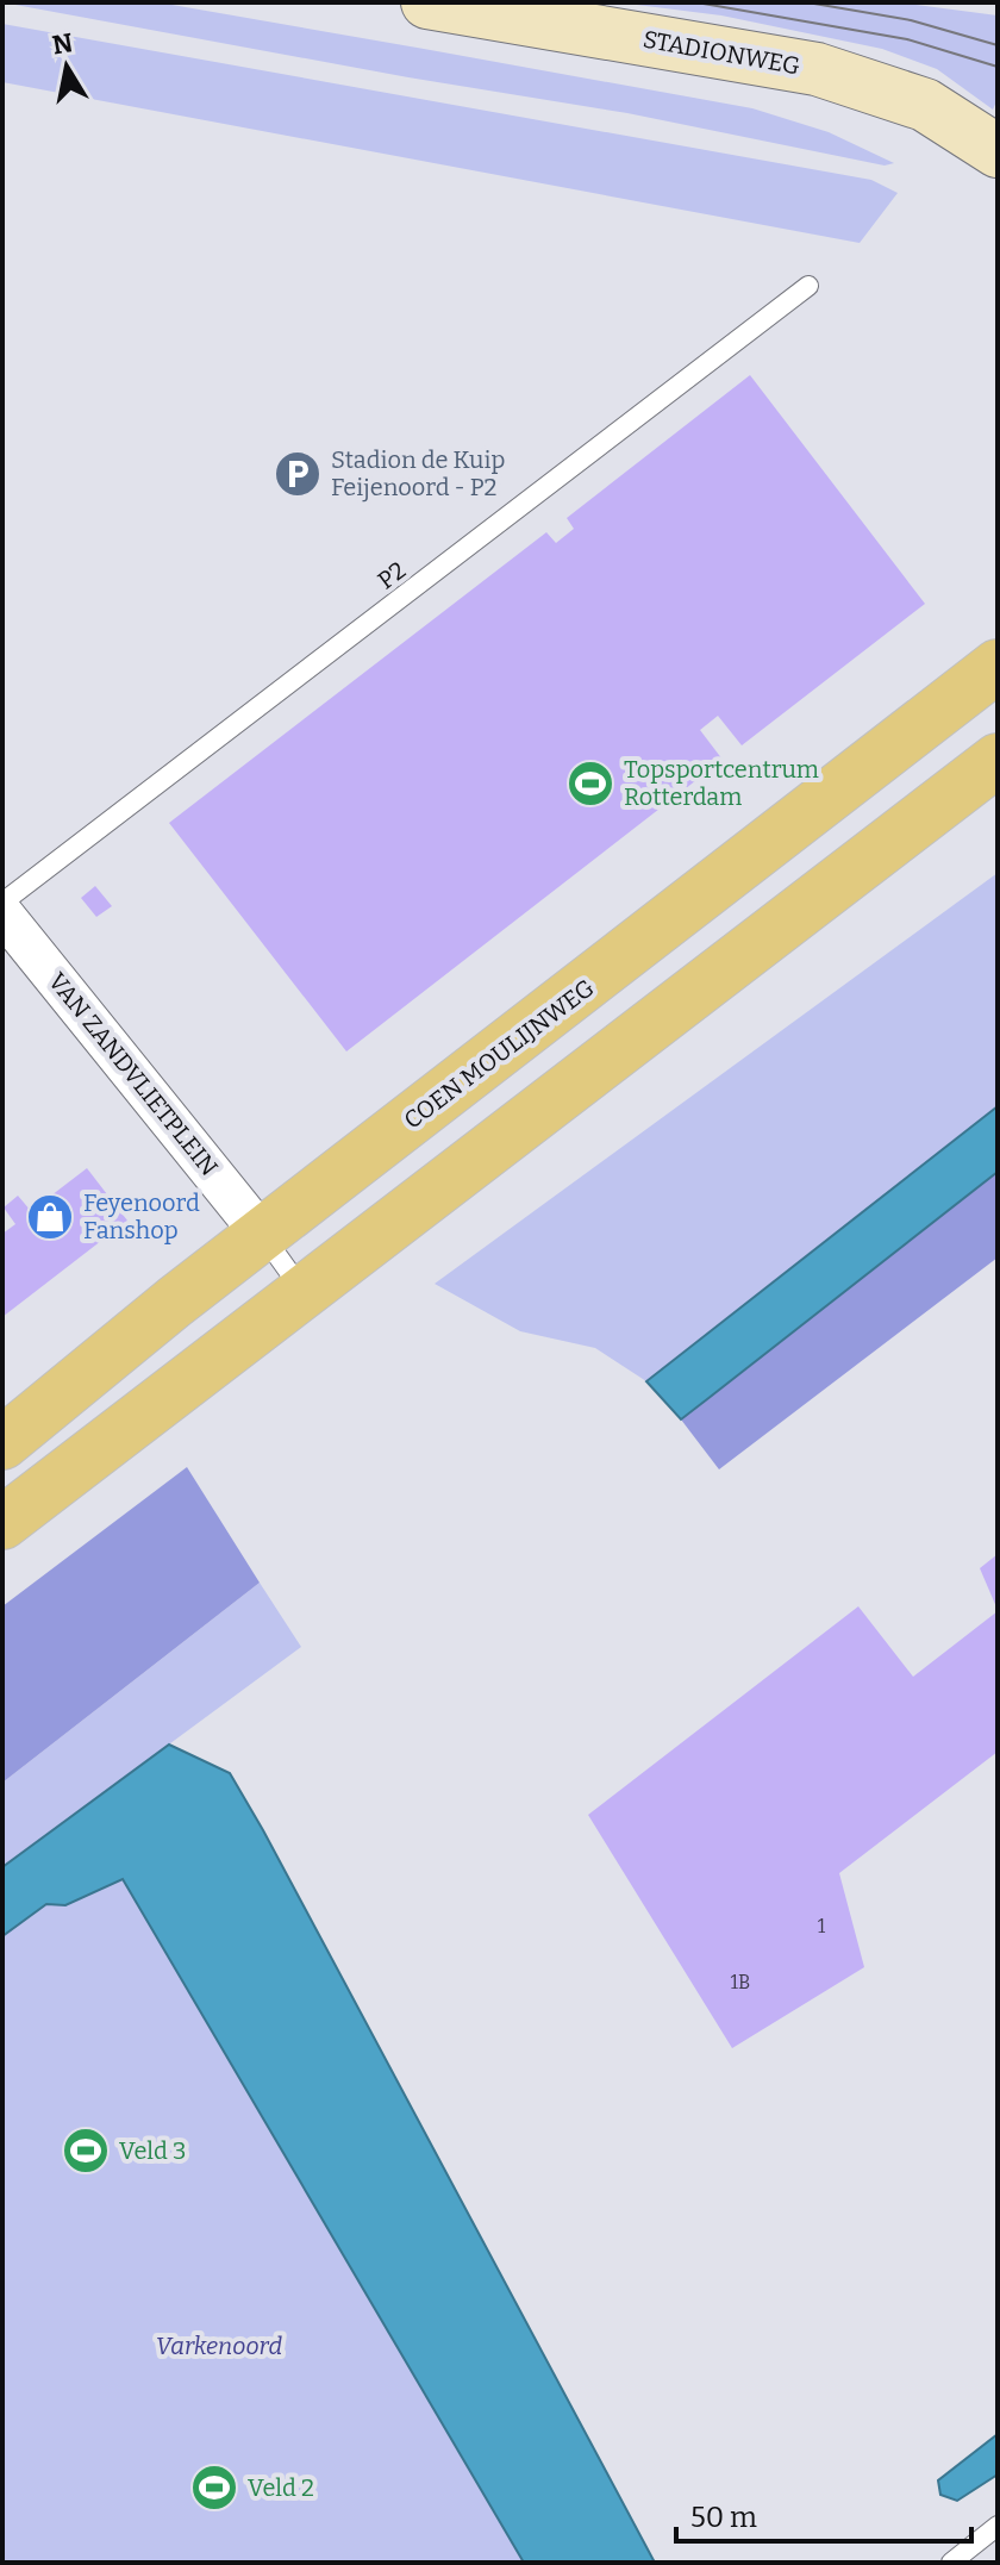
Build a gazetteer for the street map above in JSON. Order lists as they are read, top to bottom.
{
  "streets": {
    "main road": ["STADIONWEG", "COEN MOULIJNWEG"],
    "street": ["VAN ZANDVLIETPLEIN"],
    "lane": ["P2"]
  },
  "crossings": [
    ["COEN MOULIJNWEG", "VAN ZANDVLIETPLEIN"]
  ],
  "parks": ["Varkenoord"],
  "places": {
    "parking": ["Stadion de Kuip Feijenoord - P2"],
    "sports": ["Topsportcentrum Rotterdam", "Veld 3", "Veld 2"],
    "shop": ["Feyenoord Fanshop"]
  },
  "house_numbers": ["1", "1B"],
  "scale_bar": "50 m",
  "north": "top"
}
